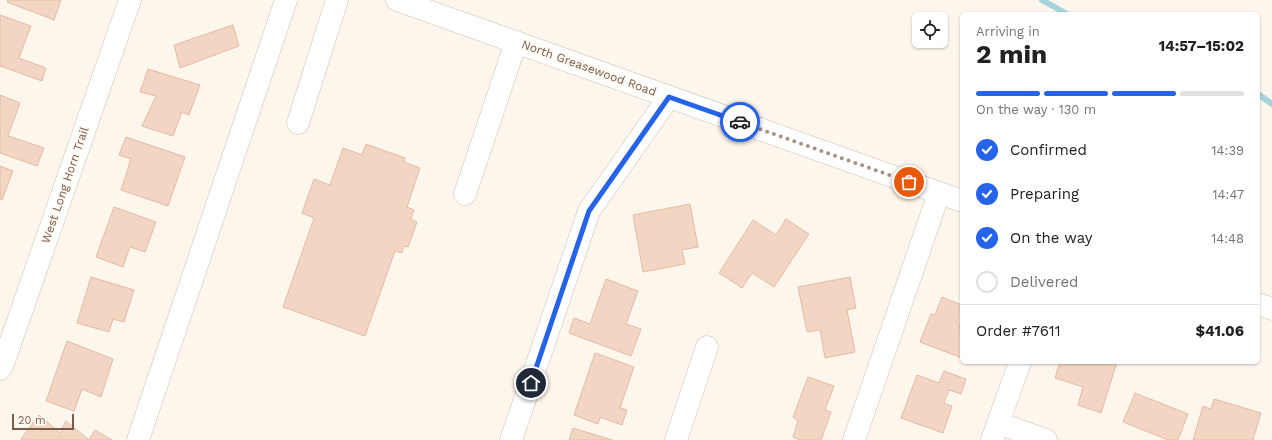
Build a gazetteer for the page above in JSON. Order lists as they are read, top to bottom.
{
  "streets": {
    "street": ["North Greasewood Road", "West Long Horn Trail"]
  },
  "scale_bar": "20 m",
  "page": {
    "heading": ["2 min", "Arriving in", "14:57–15:02"],
    "panel": ["Order #7611", "$41.06"],
    "bar": "On the way · 130 m",
    "list": [
      ["Confirmed", "14:39"],
      ["Preparing", "14:47"],
      ["On the way", "14:48"],
      "Delivered"
    ],
    "scale": "20 m"
  }
}
